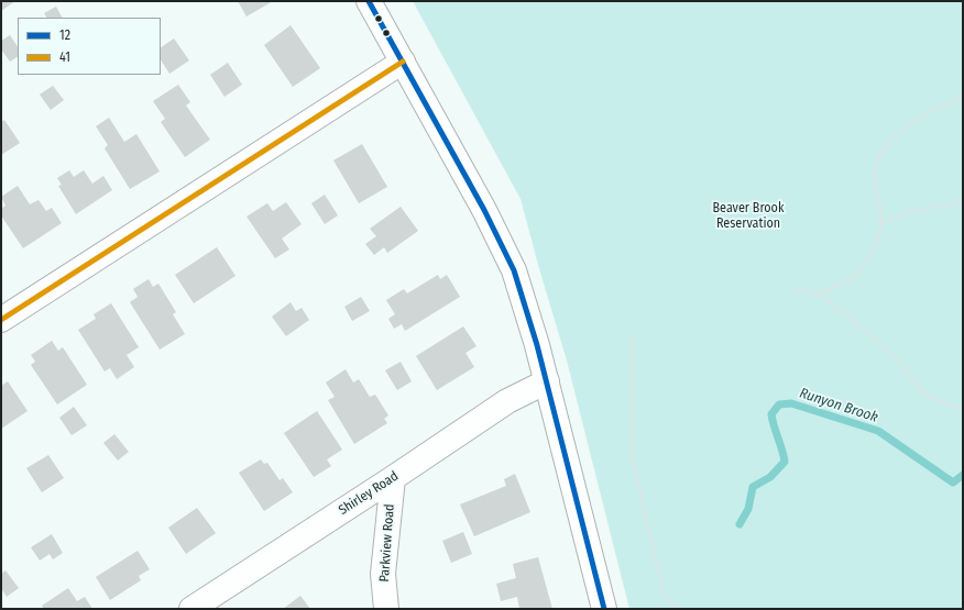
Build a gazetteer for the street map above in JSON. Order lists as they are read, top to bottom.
{
  "streets": {
    "street": ["Shirley Road", "Parkview Road"]
  },
  "crossings": [
    ["Shirley Road", "Parkview Road"]
  ],
  "water": ["Runyon Brook"],
  "parks": ["Beaver Brook Reservation"],
  "lines": ["transit line 12", "transit line 41"],
  "legend": ["12", "41"]
}
